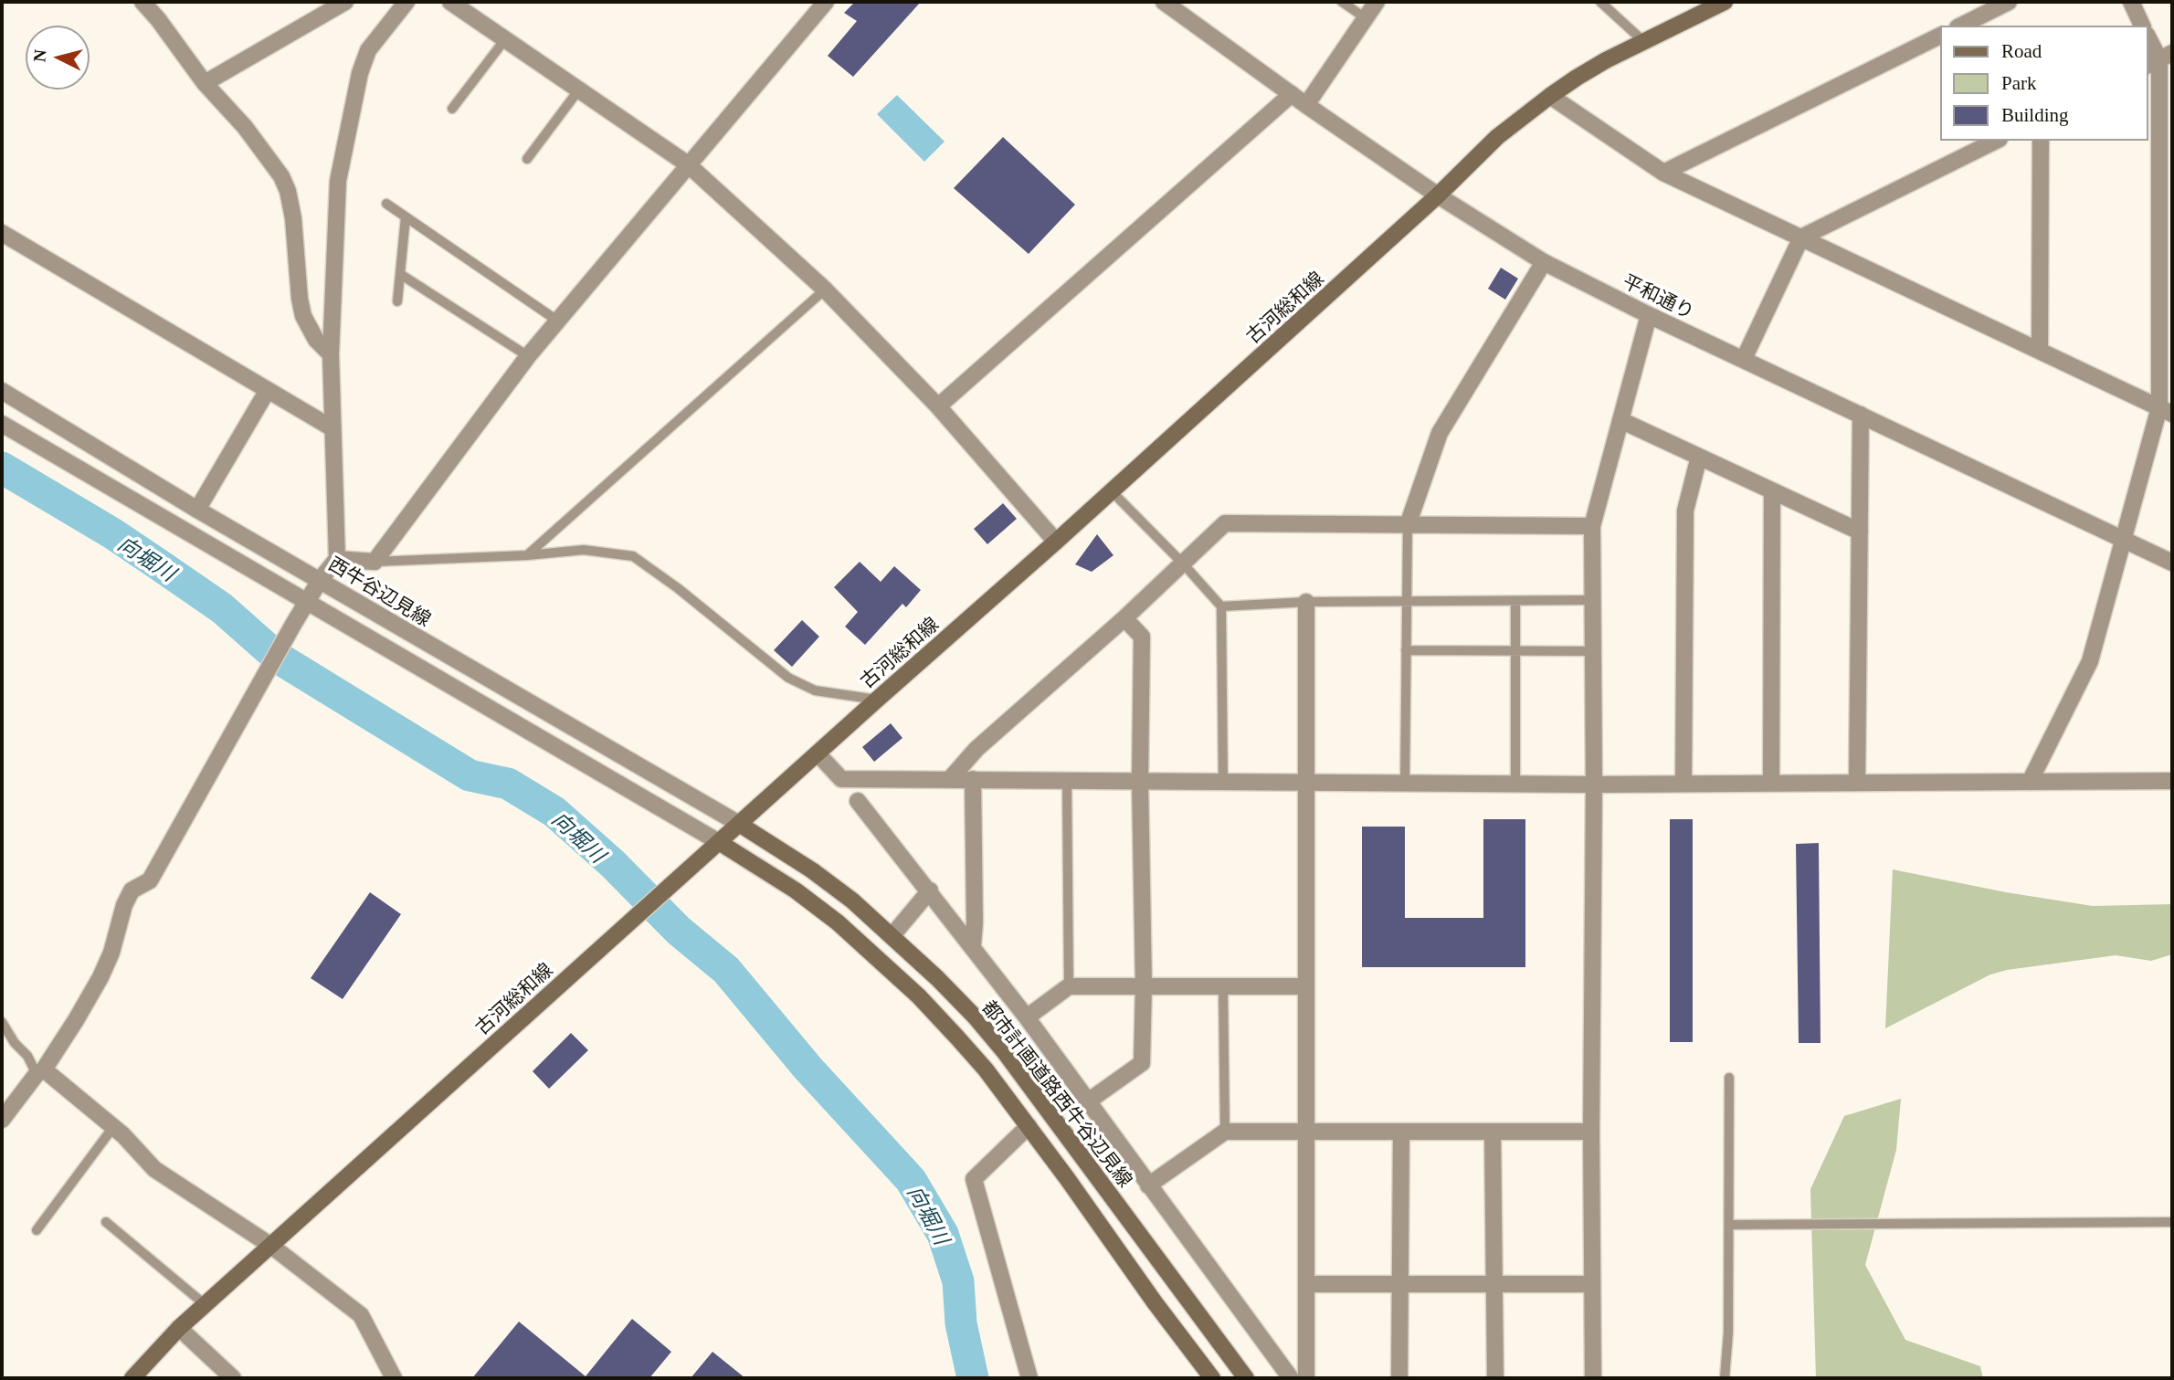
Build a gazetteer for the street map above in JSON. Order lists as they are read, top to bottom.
{
  "streets": {
    "main road": ["古河総和線", "都市計画道路西牛谷辺見線"],
    "street": ["平和通り", "西牛谷辺見線"]
  },
  "crossings": [
    ["平和通り", "古河総和線"],
    ["古河総和線", "西牛谷辺見線"],
    ["古河総和線", "都市計画道路西牛谷辺見線"],
    ["西牛谷辺見線", "都市計画道路西牛谷辺見線"]
  ],
  "water": ["向堀川"],
  "legend": ["Road", "Park", "Building"],
  "north": "left"
}
